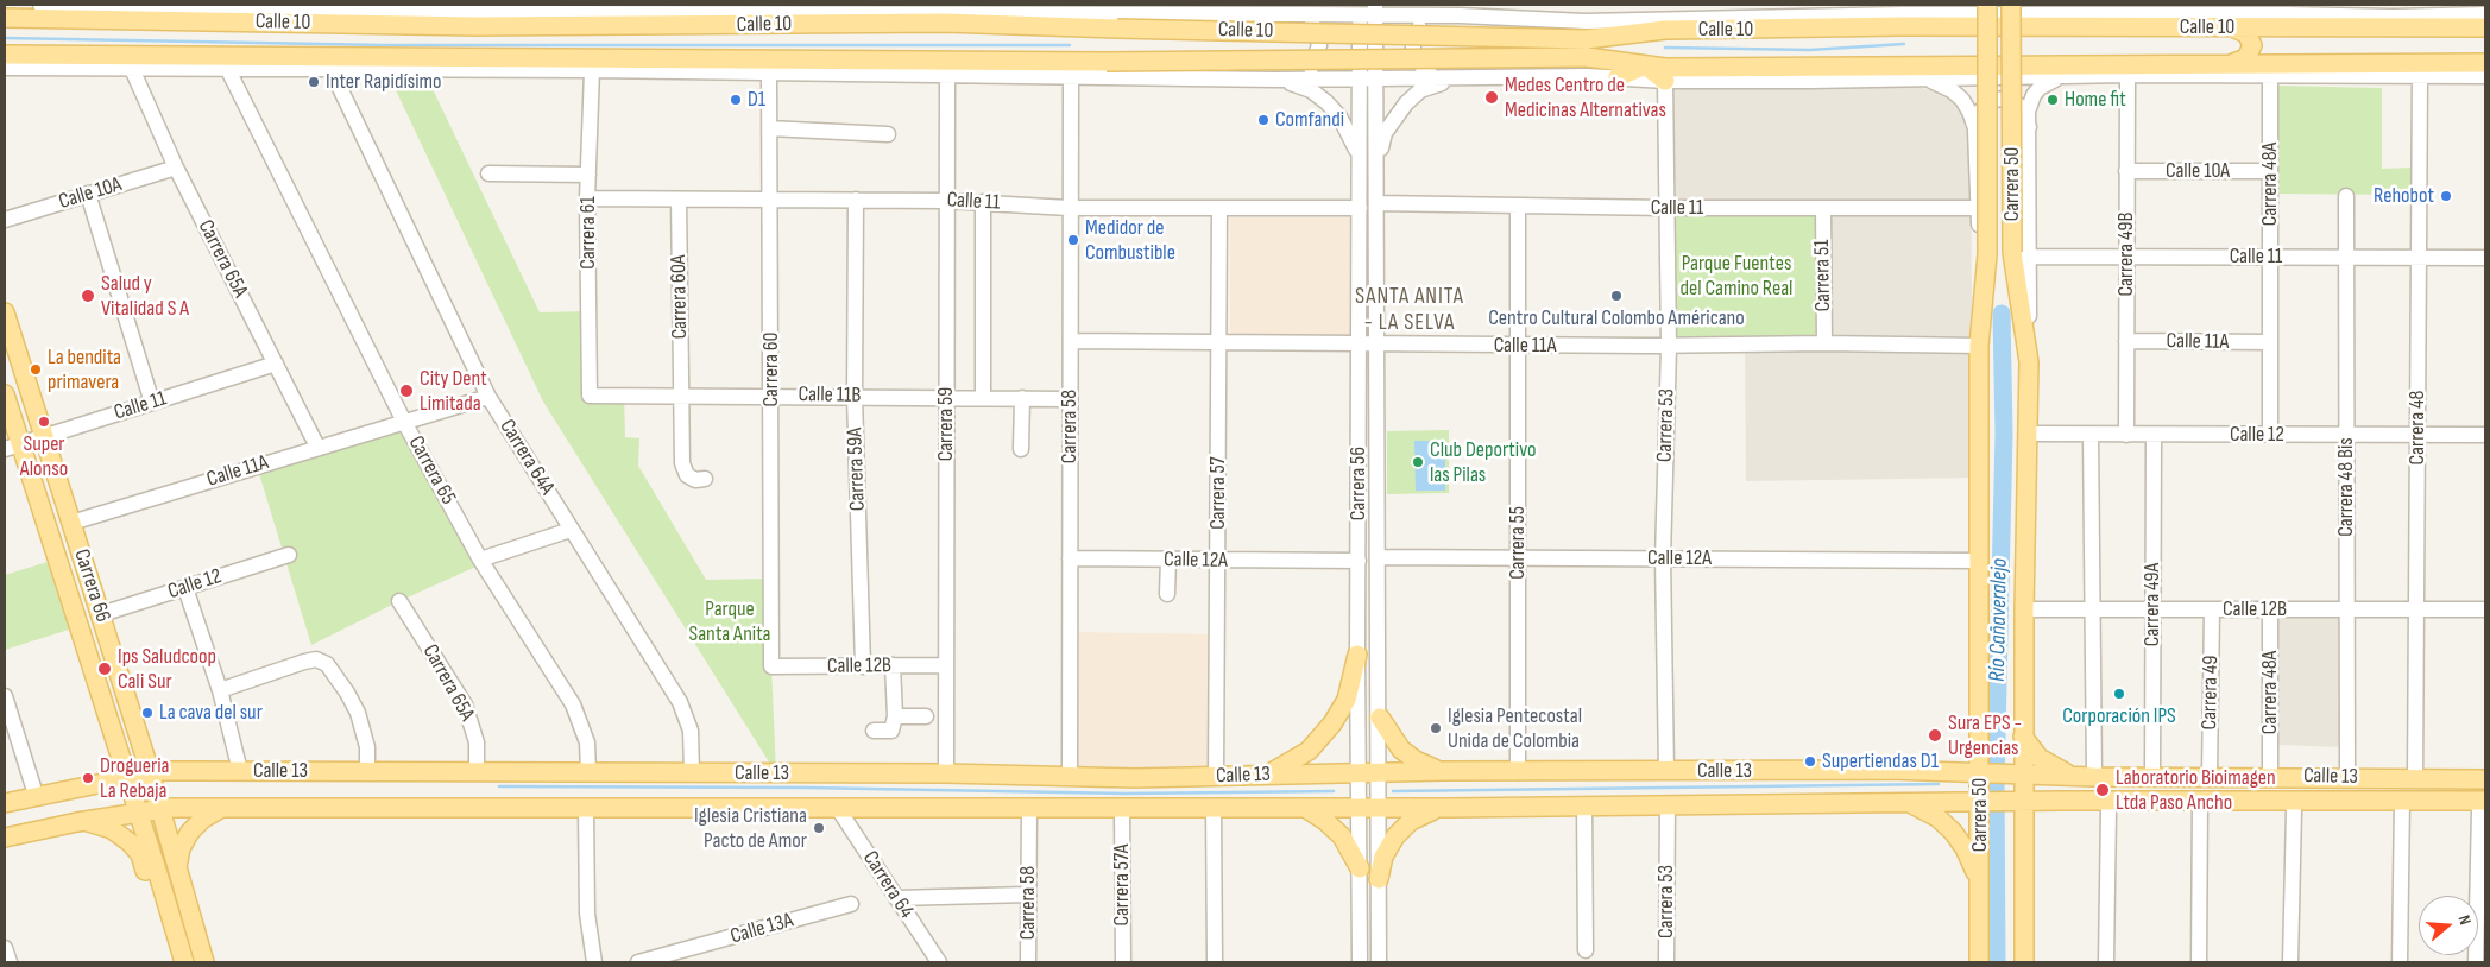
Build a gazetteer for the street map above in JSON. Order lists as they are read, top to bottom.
{
  "streets": {
    "main road": [
      "Calle 10",
      "Carrera 50",
      "Carrera 66",
      "Calle 13"
    ],
    "street": [
      "Calle 10A",
      "Carrera 48A",
      "Calle 11",
      "Carrera 61",
      "Carrera 49B",
      "Carrera 65A",
      "Carrera 51",
      "Carrera 60A",
      "Calle 11A",
      "Carrera 60",
      "Calle 11B",
      "Carrera 59",
      "Carrera 53",
      "Carrera 58",
      "Carrera 48",
      "Calle 12",
      "Carrera 64A",
      "Carrera 59A",
      "Carrera 65",
      "Carrera 56",
      "Carrera 48 Bis",
      "Carrera 57",
      "Carrera 55",
      "Calle 12A",
      "Carrera 49A",
      "Calle 12B",
      "Carrera 49",
      "Carrera 64",
      "Carrera 57A",
      "Calle 13A"
    ]
  },
  "crossings": [
    ["Calle 10", "Carrera 50"],
    ["Calle 10", "Carrera 48A"],
    ["Calle 10", "Carrera 61"],
    ["Calle 10", "Carrera 49B"],
    ["Calle 10", "Carrera 65A"],
    ["Calle 10", "Carrera 60"],
    ["Calle 10", "Carrera 59"],
    ["Calle 10", "Carrera 53"],
    ["Calle 10", "Carrera 58"],
    ["Calle 10", "Carrera 48"],
    ["Calle 10", "Carrera 64A"],
    ["Calle 10", "Carrera 65"],
    ["Calle 10", "Carrera 56"],
    ["Calle 10A", "Carrera 48A"],
    ["Calle 10A", "Carrera 49B"],
    ["Calle 10A", "Carrera 65A"],
    ["Carrera 50", "Calle 11"],
    ["Carrera 50", "Calle 11A"],
    ["Carrera 50", "Calle 12"],
    ["Carrera 50", "Calle 12A"],
    ["Carrera 50", "Calle 12B"],
    ["Carrera 50", "Calle 13"],
    ["Carrera 48A", "Calle 11"],
    ["Carrera 48A", "Calle 11A"],
    ["Carrera 48A", "Calle 12"],
    ["Carrera 48A", "Calle 12B"],
    ["Carrera 48A", "Calle 13"],
    ["Calle 11", "Carrera 61"],
    ["Calle 11", "Carrera 49B"],
    ["Calle 11", "Carrera 65A"],
    ["Calle 11", "Carrera 51"],
    ["Calle 11", "Carrera 60A"],
    ["Calle 11", "Carrera 60"],
    ["Calle 11", "Carrera 59"],
    ["Calle 11", "Carrera 53"],
    ["Calle 11", "Carrera 58"],
    ["Calle 11", "Carrera 48"],
    ["Calle 11", "Carrera 59A"],
    ["Calle 11", "Carrera 56"],
    ["Calle 11", "Carrera 48 Bis"],
    ["Calle 11", "Carrera 57"],
    ["Calle 11", "Carrera 55"],
    ["Calle 11", "Carrera 66"],
    ["Carrera 61", "Calle 11B"],
    ["Carrera 49B", "Calle 11A"],
    ["Carrera 49B", "Calle 12"],
    ["Carrera 65A", "Calle 11A"],
    ["Carrera 65A", "Calle 13"],
    ["Carrera 51", "Calle 11A"],
    ["Carrera 60A", "Calle 11B"],
    ["Calle 11A", "Carrera 53"],
    ["Calle 11A", "Carrera 58"],
    ["Calle 11A", "Carrera 64A"],
    ["Calle 11A", "Carrera 65"],
    ["Calle 11A", "Carrera 56"],
    ["Calle 11A", "Carrera 57"],
    ["Calle 11A", "Carrera 55"],
    ["Calle 11A", "Carrera 66"],
    ["Carrera 60", "Calle 11B"],
    ["Carrera 60", "Calle 12B"],
    ["Calle 11B", "Carrera 59"],
    ["Calle 11B", "Carrera 58"],
    ["Calle 11B", "Carrera 59A"],
    ["Carrera 59", "Calle 12B"],
    ["Carrera 59", "Calle 13"],
    ["Carrera 53", "Calle 12A"],
    ["Carrera 53", "Calle 13"],
    ["Carrera 58", "Calle 12A"],
    ["Carrera 58", "Calle 13"],
    ["Carrera 48", "Calle 12"],
    ["Carrera 48", "Calle 12B"],
    ["Carrera 48", "Calle 13"],
    ["Calle 12", "Carrera 48 Bis"],
    ["Calle 12", "Carrera 66"],
    ["Calle 12", "Carrera 49A"],
    ["Carrera 64A", "Calle 13"],
    ["Carrera 59A", "Calle 12B"],
    ["Carrera 65", "Calle 13"],
    ["Carrera 56", "Calle 12A"],
    ["Carrera 56", "Calle 13"],
    ["Carrera 48 Bis", "Calle 12B"],
    ["Carrera 48 Bis", "Calle 13"],
    ["Carrera 57", "Calle 12A"],
    ["Carrera 57", "Calle 13"],
    ["Carrera 55", "Calle 12A"],
    ["Carrera 55", "Calle 13"],
    ["Carrera 66", "Calle 13"],
    ["Carrera 49A", "Calle 12B"],
    ["Carrera 49A", "Calle 13"],
    ["Calle 12B", "Carrera 49"],
    ["Carrera 49", "Calle 13"],
    ["Calle 13", "Carrera 64"],
    ["Calle 13", "Carrera 57A"]
  ],
  "districts": ["SANTA ANITA - LA SELVA"],
  "water": ["Río Cañaveralejo"],
  "parks": ["Parque Fuentes del Camino Real", "Parque Santa Anita"],
  "places": [
    "Inter Rapidísimo",
    "Medes Centro de Medicinas Alternativas",
    "D1",
    "Home fit",
    "Comfandi",
    "Rehobot",
    "Medidor de Combustible",
    "Salud y Vitalidad S A",
    "Centro Cultural Colombo Américano",
    "La bendita primavera",
    "City Dent Limitada",
    "Super Alonso",
    "Club Deportivo las Pilas",
    "Ips Saludcoop Cali Sur",
    "Corporación IPS",
    "La cava del sur",
    "Iglesia Pentecostal Unida de Colombia",
    "Sura EPS - Urgencias",
    "Supertiendas D1",
    "Drogueria La Rebaja",
    "Laboratorio Bioimagen Ltda Paso Ancho",
    "Iglesia Cristiana Pacto de Amor"
  ],
  "north": "right"
}
